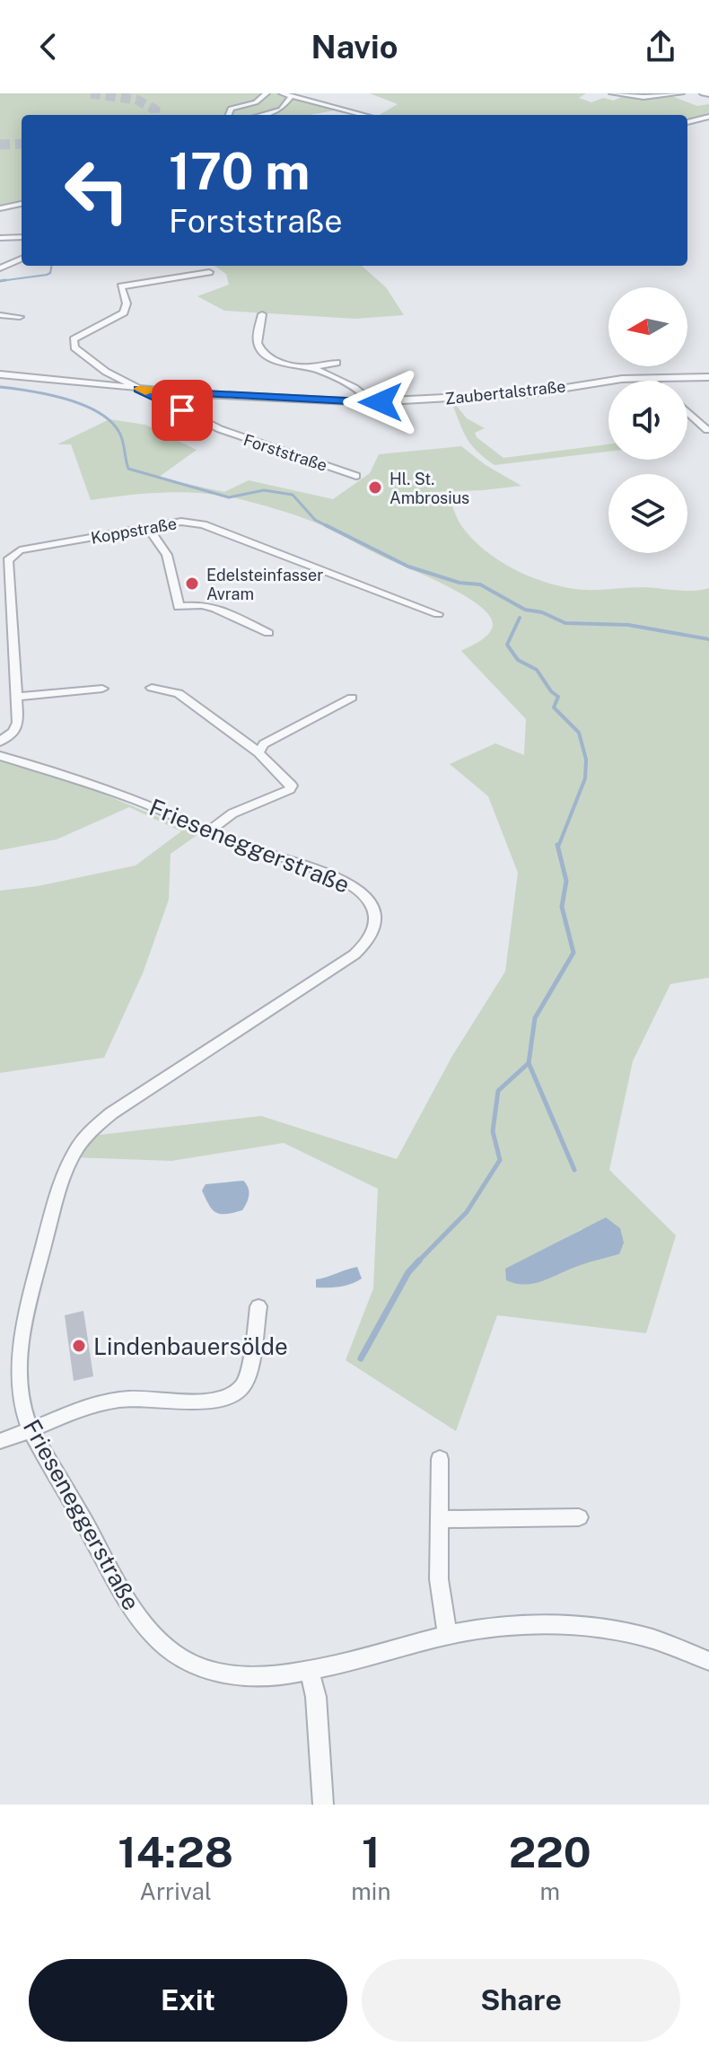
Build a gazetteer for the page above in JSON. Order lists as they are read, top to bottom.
{
  "streets": {
    "street": [
      "Zaubertalstraße",
      "Forststraße",
      "Koppstraße",
      "Frieseneggerstraße"
    ]
  },
  "crossings": [
    ["Zaubertalstraße", "Forststraße"]
  ],
  "places": ["Hl. St. Ambrosius", "Edelsteinfasser Avram", "Lindenbauersölde"],
  "north": "left",
  "page": {
    "header": "Navio",
    "turn": ["170 m", "Forststraße"],
    "eta": [
      "14:28",
      "Arrival",
      "1",
      "min",
      "220",
      "m"
    ],
    "buttons": ["Exit", "Share"]
  }
}
